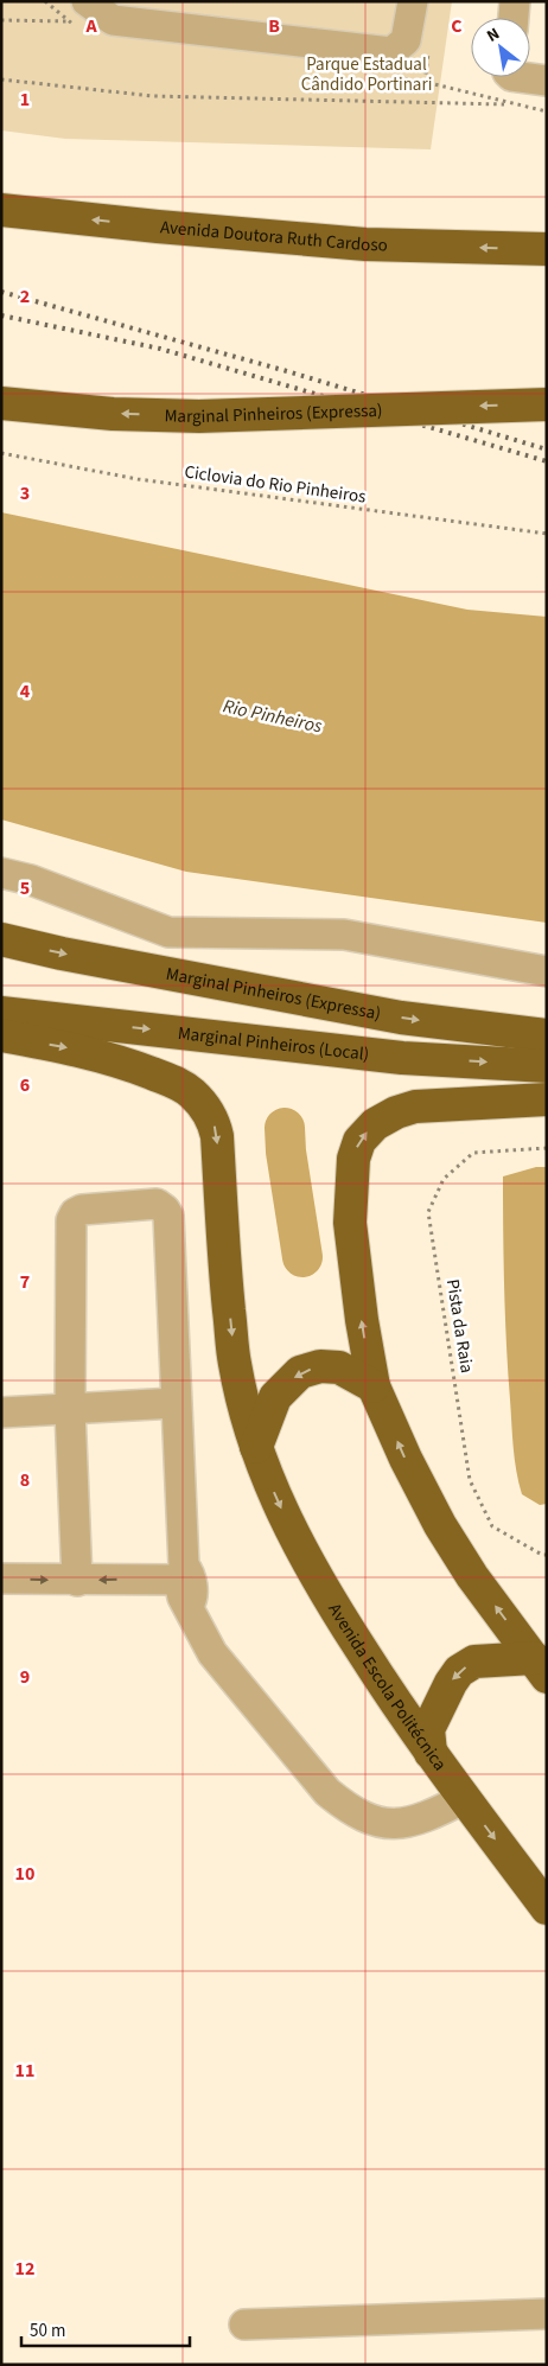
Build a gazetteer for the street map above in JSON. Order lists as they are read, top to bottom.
{
  "streets": {
    "highway": [
      "Avenida Doutora Ruth Cardoso",
      "Marginal Pinheiros (Expressa)",
      "Marginal Pinheiros (Local)",
      "Avenida Escola Politécnica"
    ],
    "path": ["Ciclovia do Rio Pinheiros", "Pista da Raia"]
  },
  "one_way": ["Avenida Doutora Ruth Cardoso", "Marginal Pinheiros (Local)"],
  "water": ["Rio Pinheiros"],
  "parks": ["Parque Estadual Cândido Portinari"],
  "scale_bar": "50 m",
  "north": "top left",
  "grid": {
    "columns": ["A", "B", "C"],
    "rows": [
      "1",
      "2",
      "3",
      "4",
      "5",
      "6",
      "7",
      "8",
      "9",
      "10",
      "11",
      "12"
    ]
  }
}
